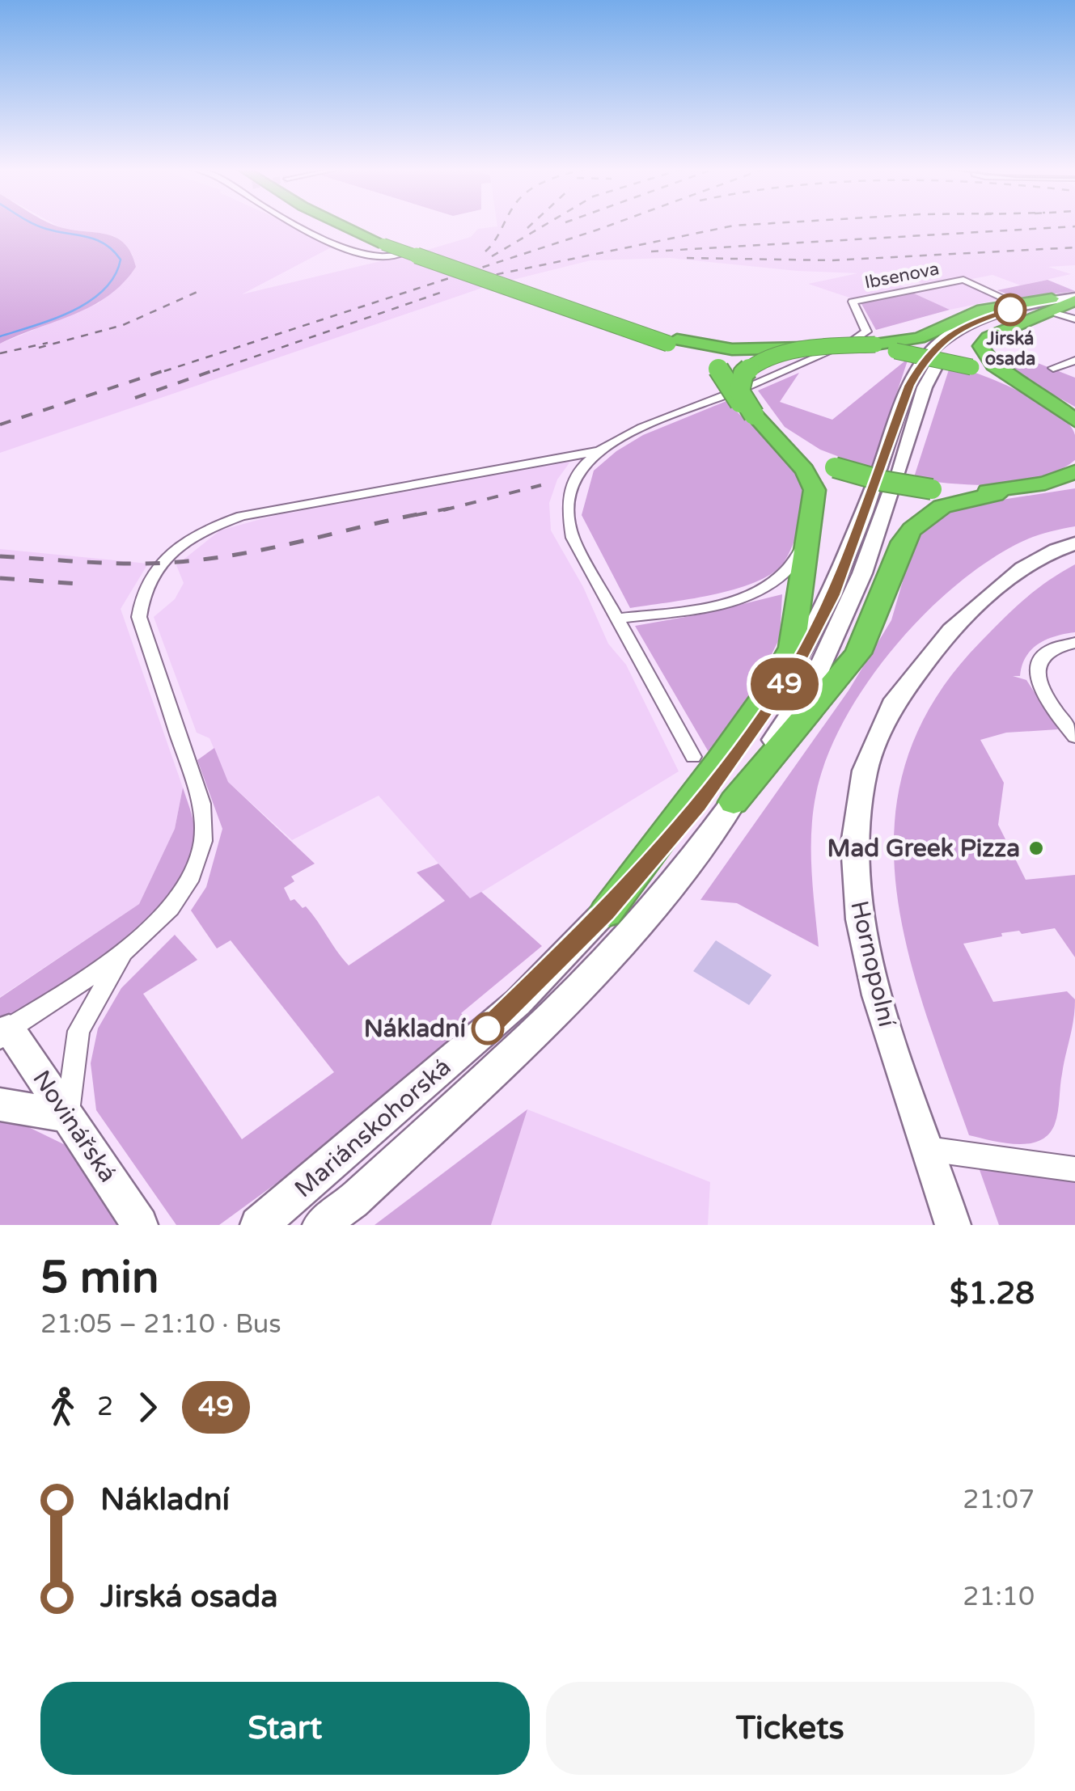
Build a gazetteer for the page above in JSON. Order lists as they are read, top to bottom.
{
  "streets": {
    "main road": ["Hornopolní", "Novinářská", "Mariánskohorská"],
    "street": ["Ibsenova"]
  },
  "places": ["Jirská osada", "Mad Greek Pizza", "Nákladní"],
  "lines": ["bus line 49"],
  "page": {
    "on_map": "49",
    "heading": ["5 min", "21:05 – 21:10 · Bus", "$1.28"],
    "legs": ["2", "49"],
    "list": [
      {
        "name": "Nákladní",
        "value": "21:07"
      },
      {
        "name": "Jirská osada",
        "value": "21:10"
      }
    ],
    "buttons": ["Start", "Tickets"]
  }
}
